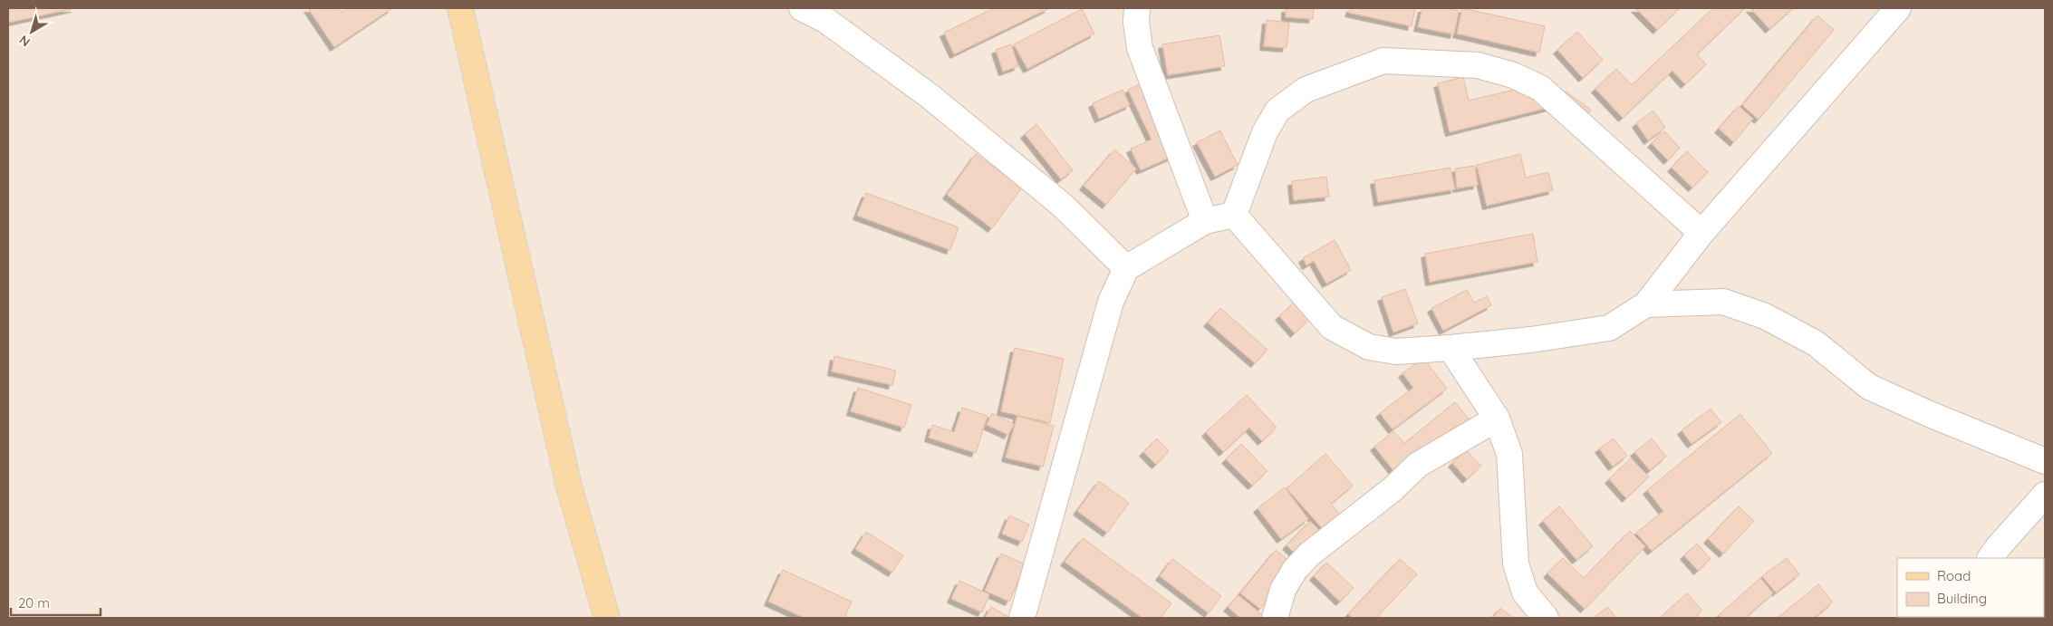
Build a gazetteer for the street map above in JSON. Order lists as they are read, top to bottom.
{
  "legend": ["Road", "Building"],
  "scale_bar": "20 m",
  "north": "bottom left"
}
